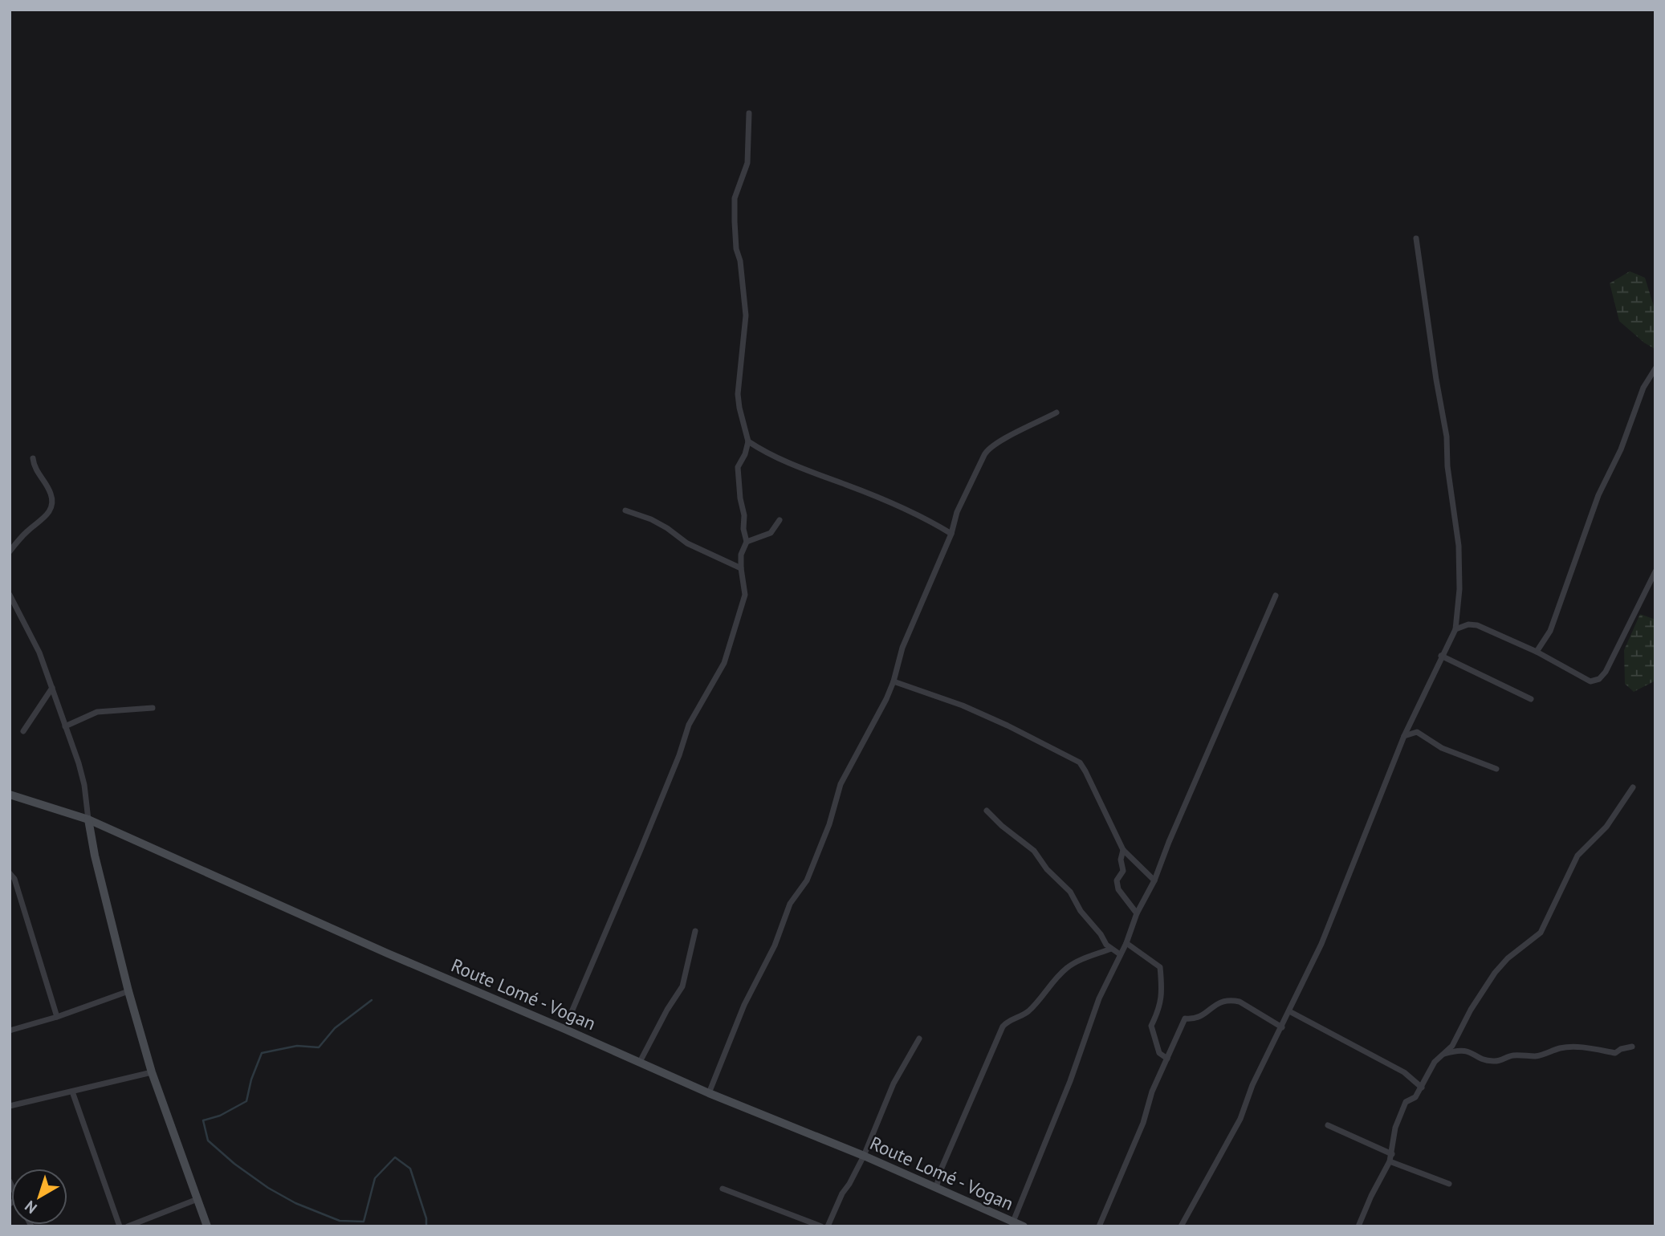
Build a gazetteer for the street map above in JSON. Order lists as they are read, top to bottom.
{
  "streets": {
    "main road": ["Route Lomé - Vogan"]
  },
  "north": "bottom left"
}
